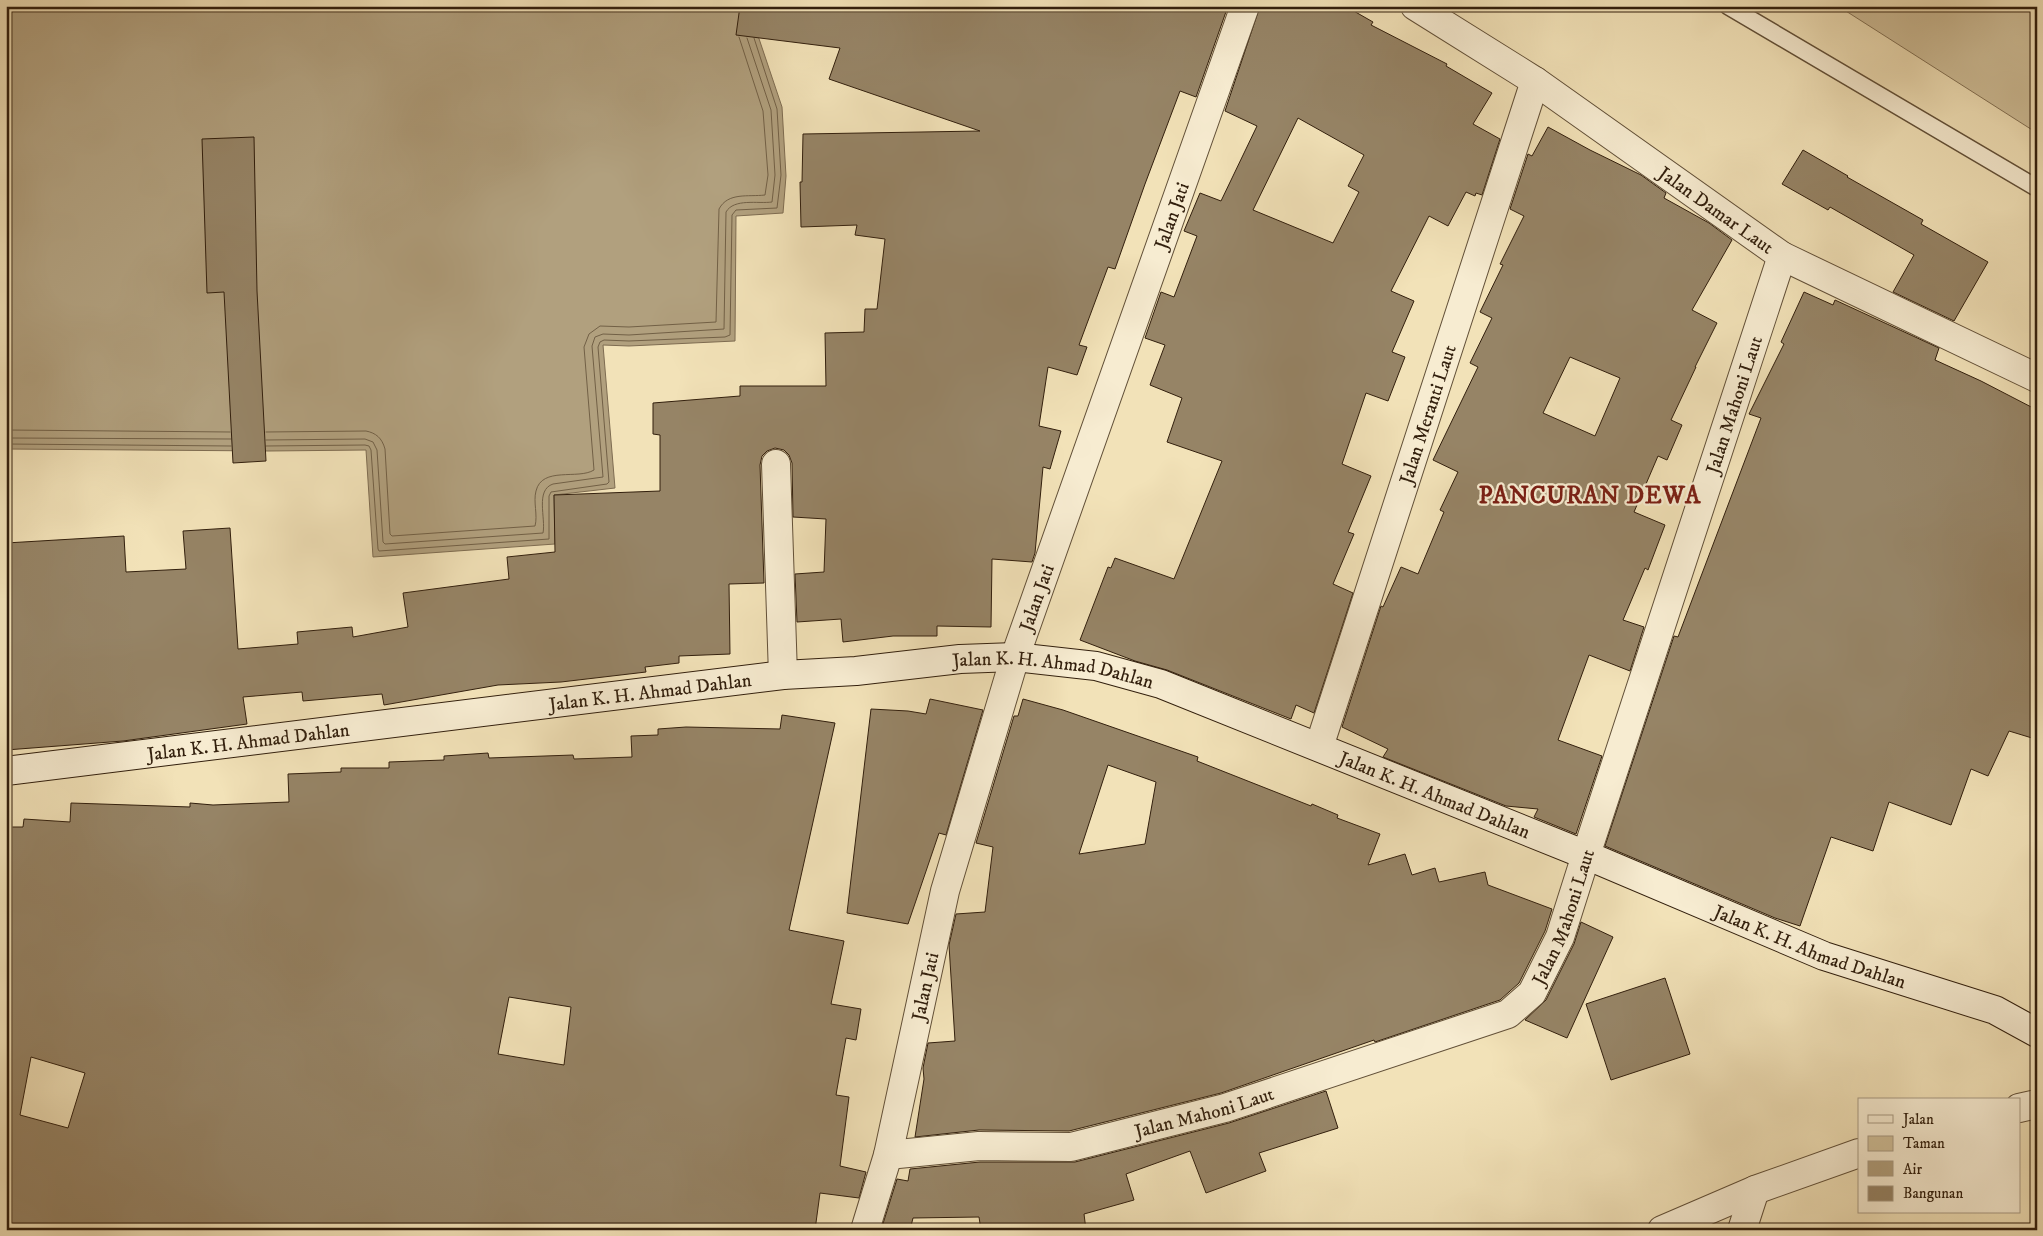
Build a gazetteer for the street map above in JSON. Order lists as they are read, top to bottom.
{
  "streets": {
    "street": [
      "Jalan Damar Laut",
      "Jalan Jati",
      "Jalan Mahoni Laut",
      "Jalan Meranti Laut",
      "Jalan K. H. Ahmad Dahlan"
    ]
  },
  "crossings": [
    ["Jalan Damar Laut", "Jalan Mahoni Laut"],
    ["Jalan Damar Laut", "Jalan Meranti Laut"],
    ["Jalan Jati", "Jalan Mahoni Laut"],
    ["Jalan Jati", "Jalan K. H. Ahmad Dahlan"],
    ["Jalan Mahoni Laut", "Jalan K. H. Ahmad Dahlan"],
    ["Jalan Meranti Laut", "Jalan K. H. Ahmad Dahlan"]
  ],
  "districts": ["PANCURAN DEWA"],
  "legend": [
    "Jalan",
    "Taman",
    "Air",
    "Bangunan"
  ]
}
